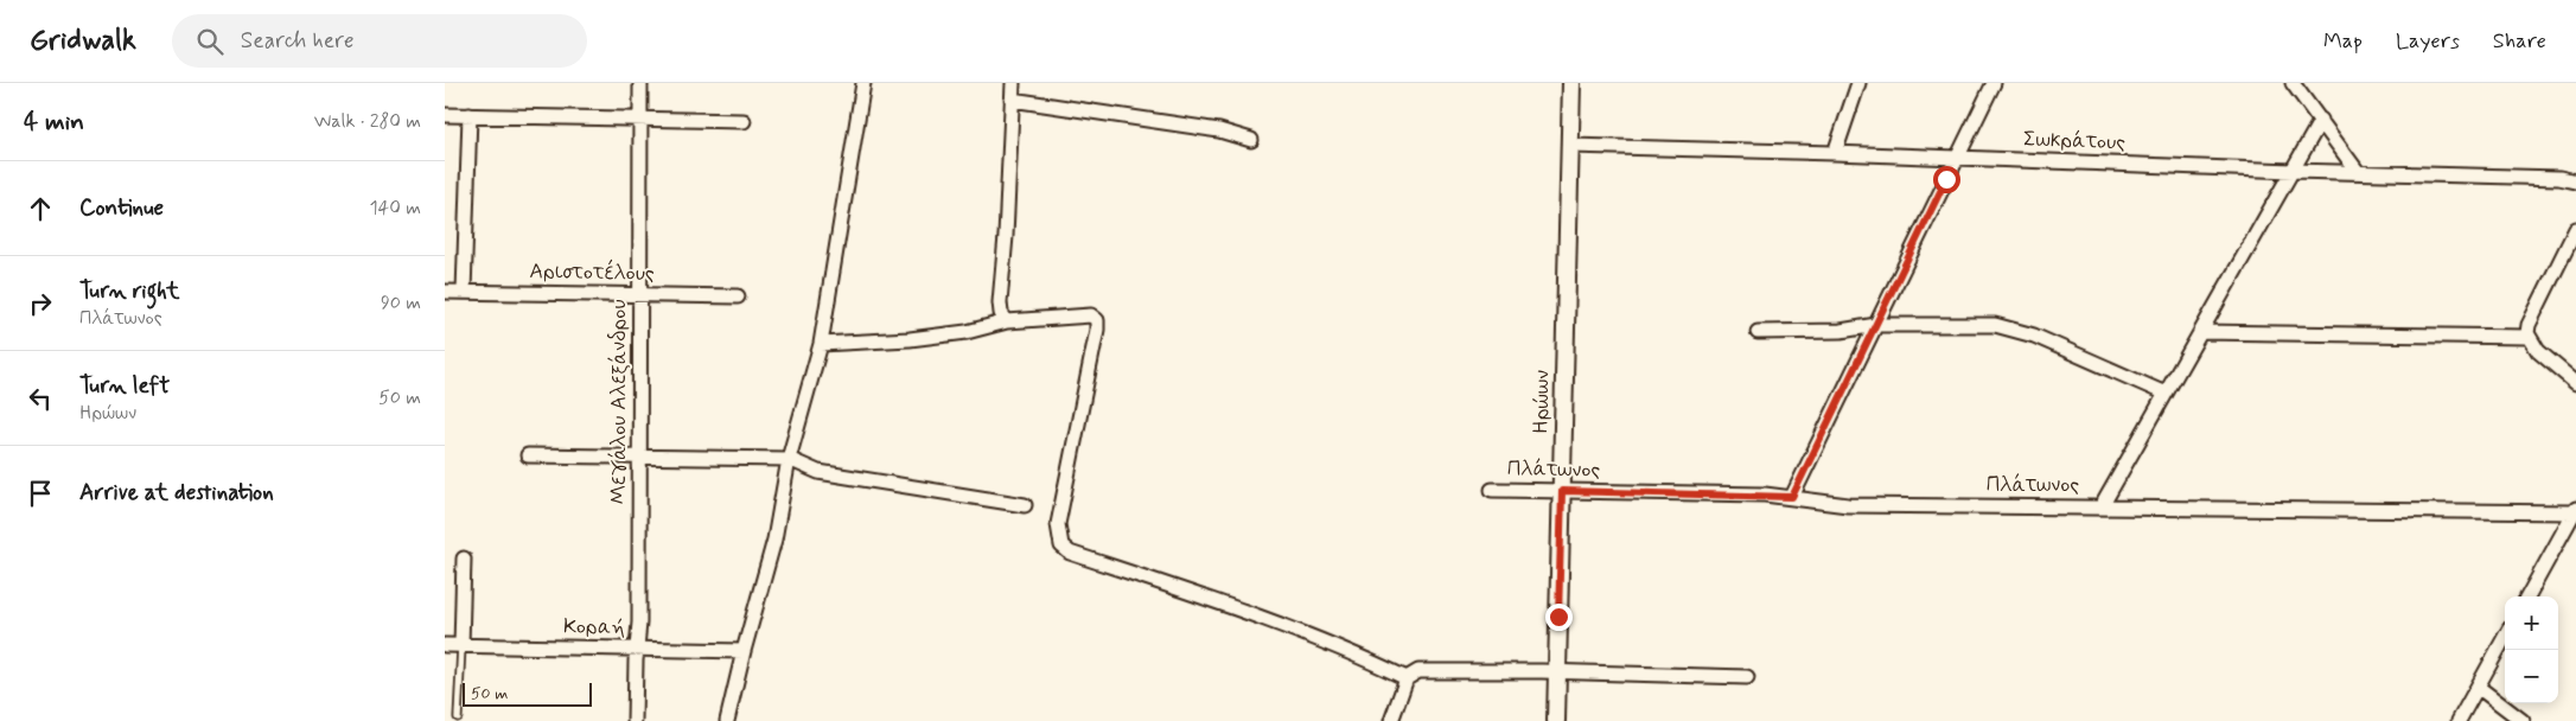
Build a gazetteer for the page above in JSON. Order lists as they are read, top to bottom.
{
  "streets": {
    "street": [
      "Σωκράτους",
      "Αριστοτέλους",
      "Μεγάλου Αλεξάνδρου",
      "Ηρώων",
      "Πλάτωνος",
      "Κοραή"
    ]
  },
  "crossings": [
    ["Σωκράτους", "Ηρώων"],
    ["Αριστοτέλους", "Μεγάλου Αλεξάνδρου"],
    ["Μεγάλου Αλεξάνδρου", "Κοραή"],
    ["Ηρώων", "Πλάτωνος"]
  ],
  "scale_bar": "50 m",
  "page": {
    "header": "Gridwalk",
    "search": "Search here",
    "nav": ["Map", "Layers", "Share"],
    "heading": ["4 min", "Walk · 280 m"],
    "list": [
      ["Continue", "140 m"],
      ["Turn right", "Πλάτωνος", "90 m"],
      ["Turn left", "Ηρώων", "50 m"],
      "Arrive at destination"
    ],
    "map_buttons": ["+", "−"],
    "scale": "50 m"
  }
}
